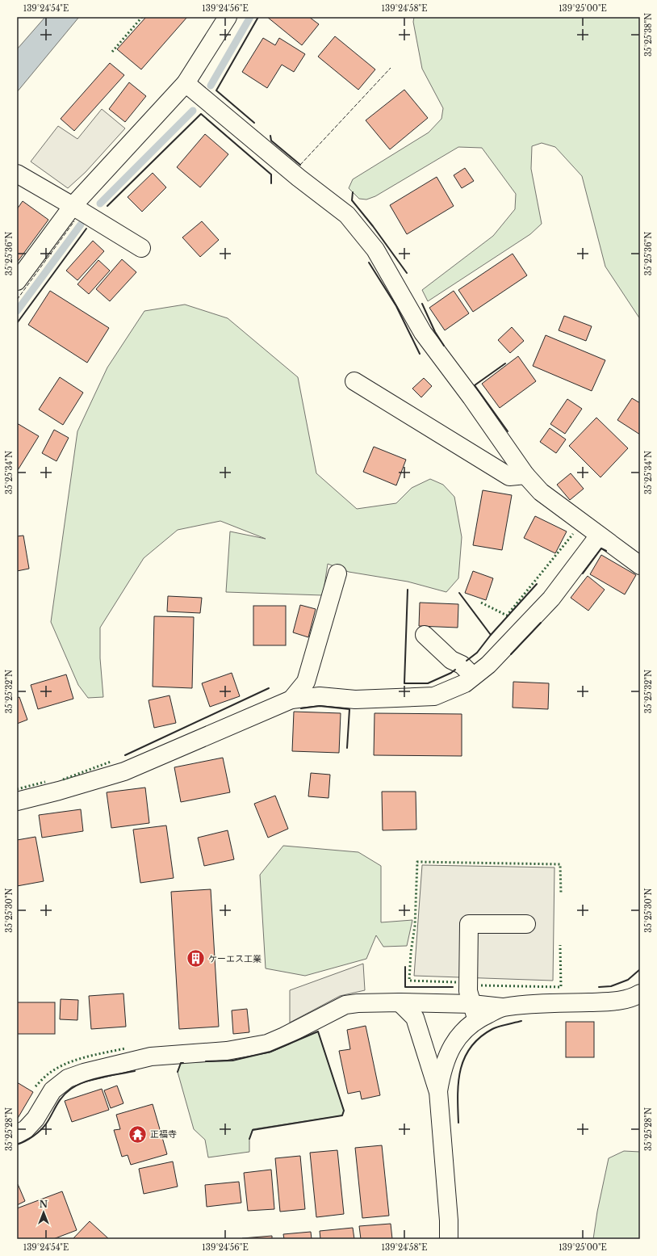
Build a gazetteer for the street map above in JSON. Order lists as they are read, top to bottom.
{
  "places": {
    "building": ["ケーエス工業"],
    "temple": ["正福寺"]
  },
  "north": "top",
  "coordinates": [
    "139°24'54\"E",
    "139°24'56\"E",
    "139°24'58\"E",
    "139°25'00\"E",
    "35°25'38\"N",
    "35°25'36\"N",
    "35°25'34\"N",
    "35°25'32\"N",
    "35°25'30\"N",
    "35°25'28\"N"
  ]
}
